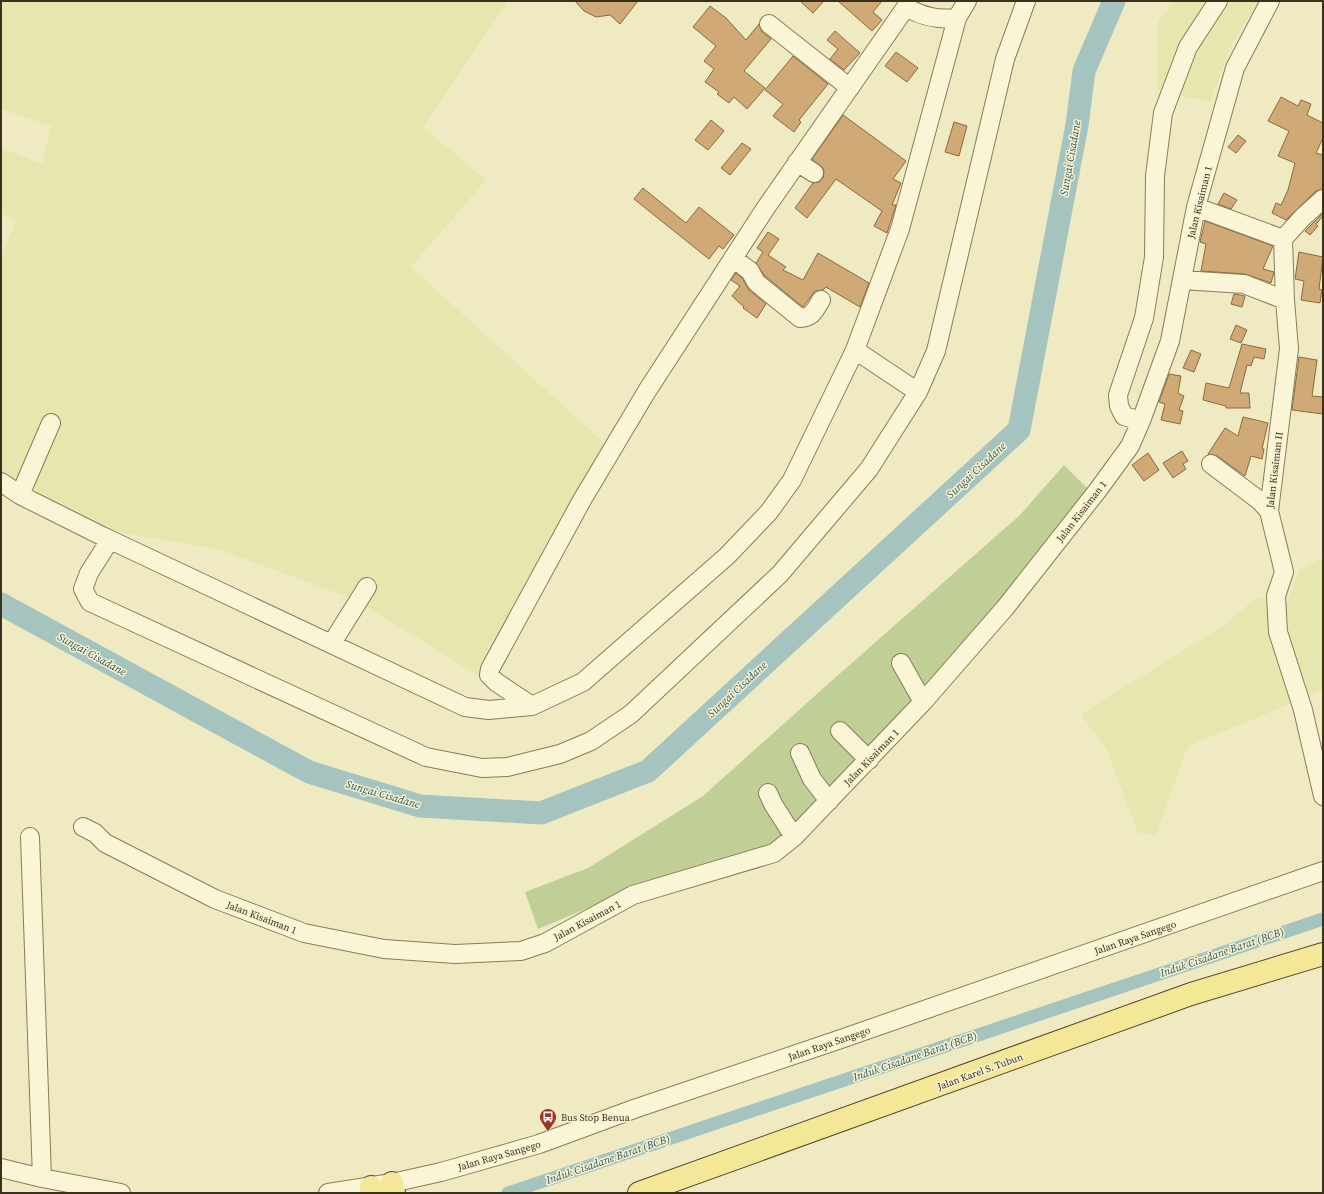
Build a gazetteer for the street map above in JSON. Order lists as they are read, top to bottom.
{
  "streets": {
    "main road": ["Jalan Karel S. Tubun"],
    "street": ["Jalan Kisaiman 1", "Jalan Kisaiman II", "Jalan Raya Sangego"]
  },
  "water": ["Sungai Cisadane", "Induk Cisadane Barat (BCB)"],
  "places": {
    "bus stop": ["Bus Stop Benua"]
  }
}
